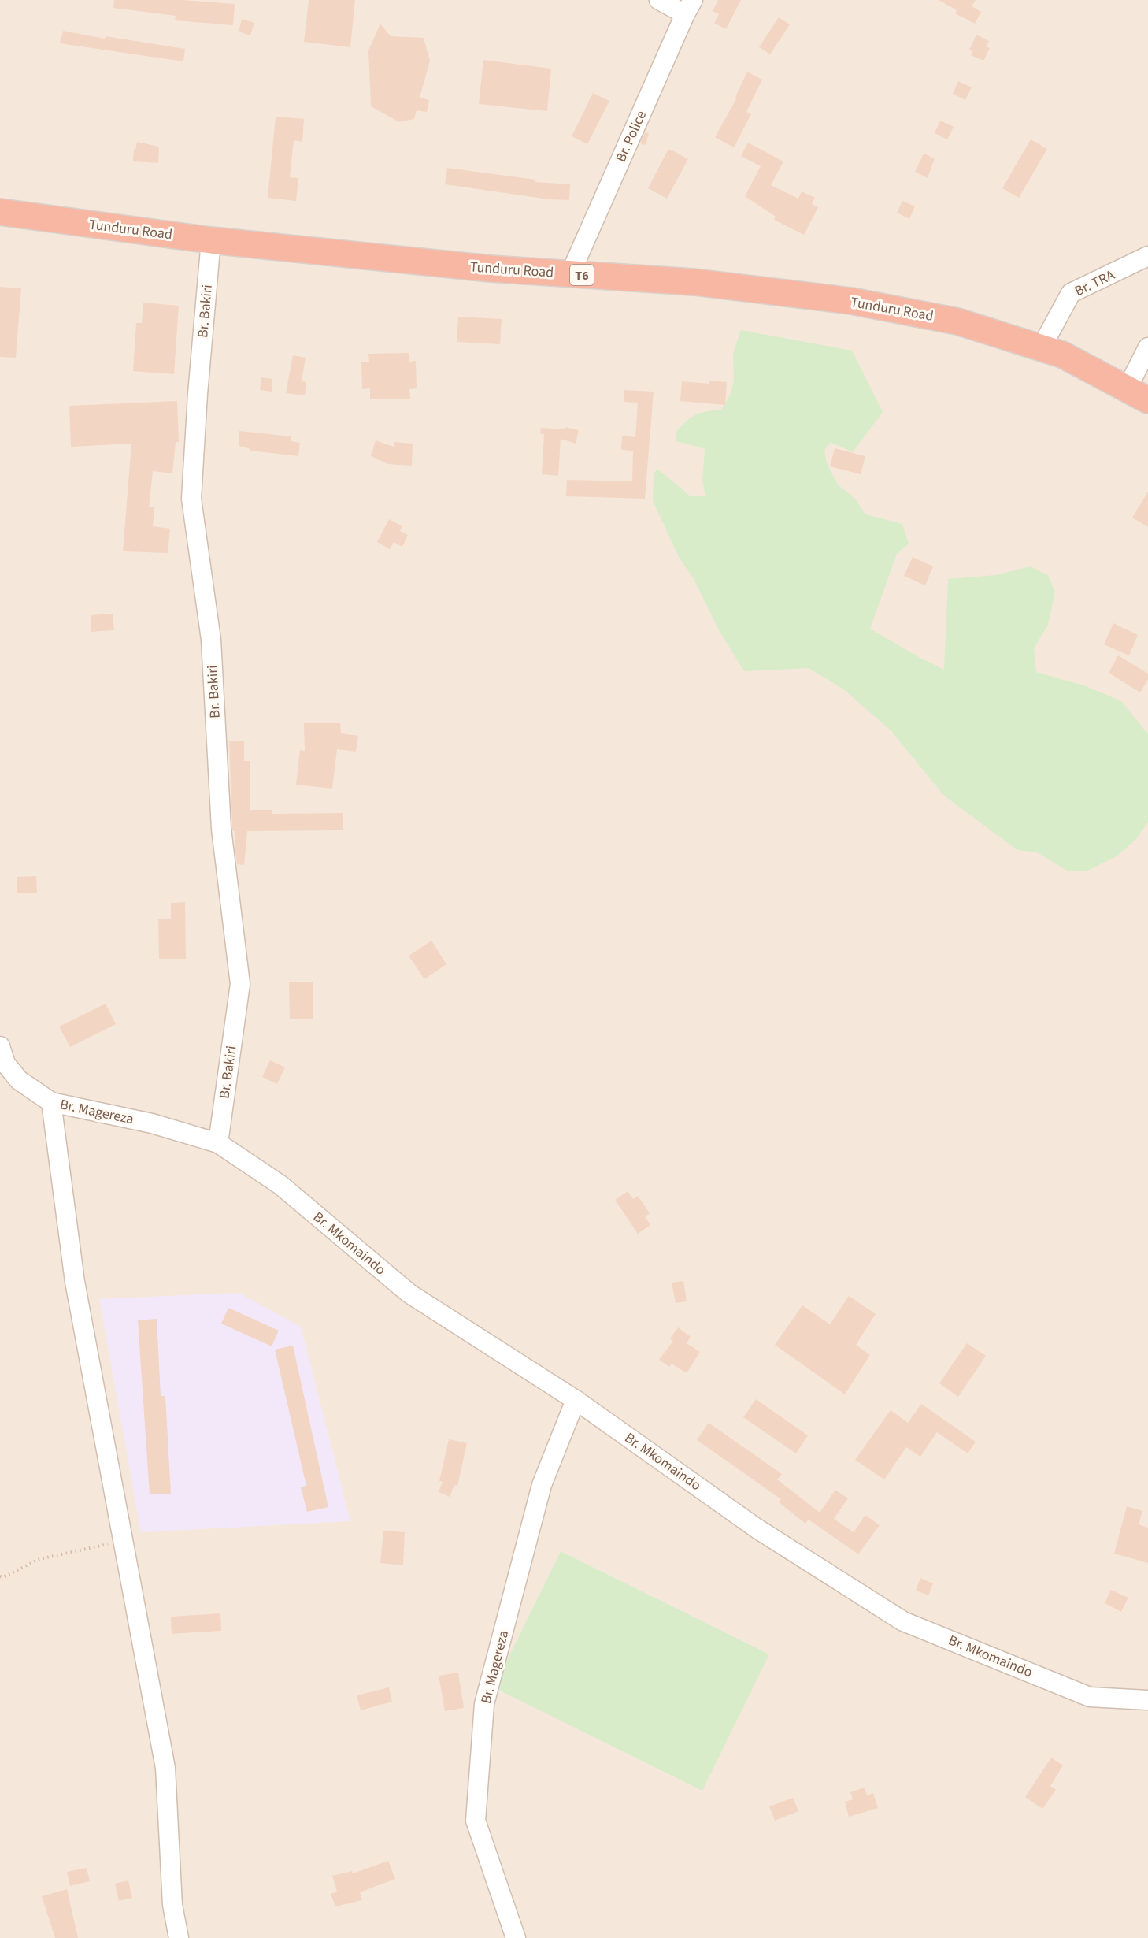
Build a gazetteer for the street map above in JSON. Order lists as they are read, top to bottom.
{
  "streets": {
    "highway": ["Tunduru Road", "T6"],
    "street": [
      "Br. Police",
      "Br. TRA",
      "Br. Bakiri",
      "Br. Magereza",
      "Br. Mkomaindo"
    ]
  },
  "crossings": [
    ["Br. Police", "Tunduru Road"],
    ["Tunduru Road", "Br. TRA"],
    ["Tunduru Road", "Br. Bakiri"],
    ["Br. Bakiri", "Br. Magereza"],
    ["Br. Bakiri", "Br. Mkomaindo"],
    ["Br. Magereza", "Br. Mkomaindo"]
  ]
}
